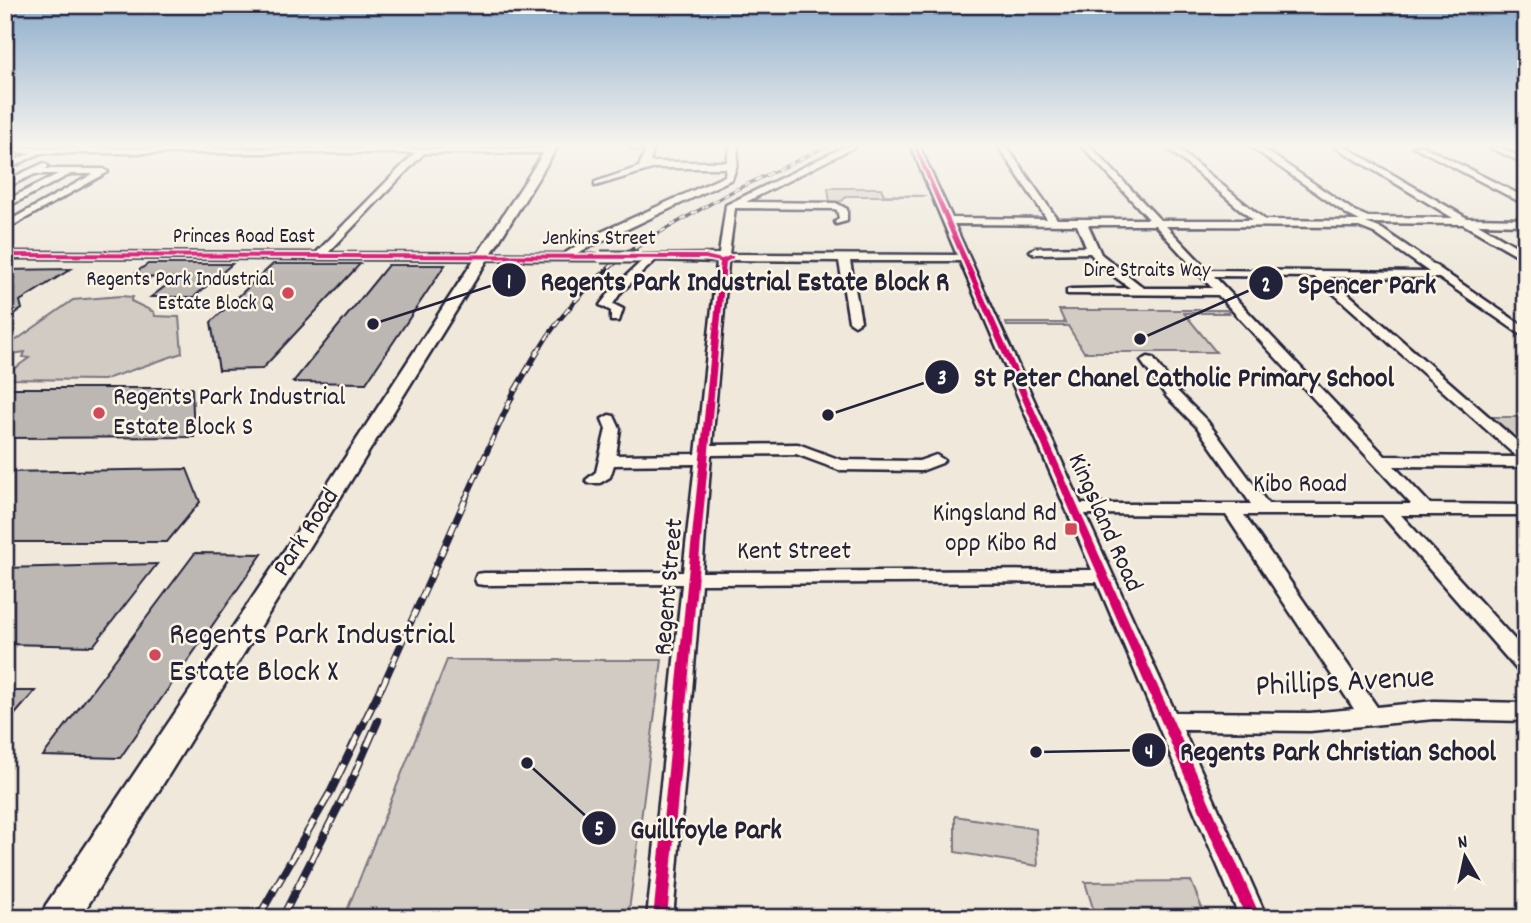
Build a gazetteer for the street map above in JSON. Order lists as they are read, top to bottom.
{
  "streets": {
    "main road": ["Park Road"],
    "street": [
      "Princes Road East",
      "Jenkins Street",
      "Dire Straits Way",
      "Kibo Road",
      "Kingsland Road",
      "Kent Street",
      "Regent Street",
      "Phillips Avenue"
    ]
  },
  "crossings": [
    ["Princes Road East", "Jenkins Street"],
    ["Princes Road East", "Park Road"],
    ["Jenkins Street", "Kingsland Road"],
    ["Jenkins Street", "Park Road"],
    ["Jenkins Street", "Regent Street"],
    ["Kibo Road", "Kingsland Road"],
    ["Kingsland Road", "Kent Street"],
    ["Kingsland Road", "Phillips Avenue"],
    ["Kent Street", "Regent Street"]
  ],
  "places": {
    "other": [
      "Regents Park Industrial Estate Block Q",
      "Regents Park Industrial Estate Block R",
      "Spencer Park",
      "Regents Park Industrial Estate Block S",
      "St Peter Chanel Catholic Primary School",
      "Regents Park Industrial Estate Block X",
      "Regents Park Christian School",
      "Guillfoyle Park"
    ],
    "transit": ["Kingsland Rd opp Kibo Rd"]
  },
  "north": "top"
}
